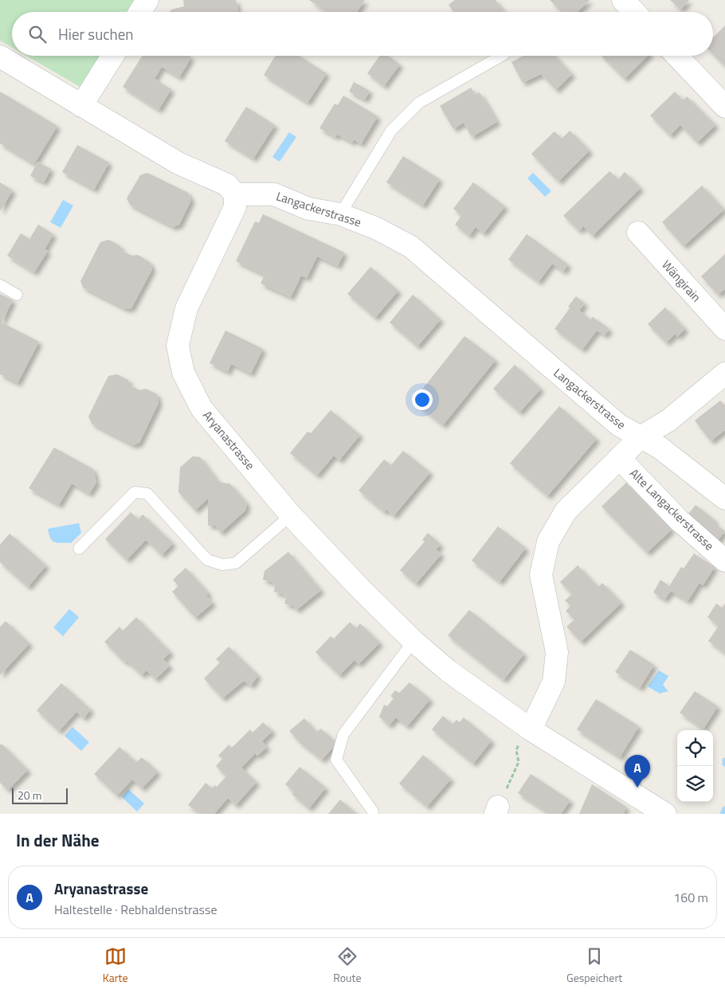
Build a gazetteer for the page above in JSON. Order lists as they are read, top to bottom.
{
  "streets": {
    "street": [
      "Langackerstrasse",
      "Wängirain",
      "Aryanastrasse",
      "Alte Langackerstrasse"
    ]
  },
  "crossings": [
    ["Langackerstrasse", "Aryanastrasse"]
  ],
  "scale_bar": "20 m",
  "page": {
    "search": "Hier suchen",
    "pins": "A",
    "scale": "20 m",
    "heading": "In der Nähe",
    "list": [
      {
        "mark": "A",
        "name": "Aryanastrasse",
        "note": "Haltestelle · Rebhaldenstrasse",
        "value": "160 m"
      }
    ],
    "nav": ["Karte", "Route", "Gespeichert"]
  }
}
